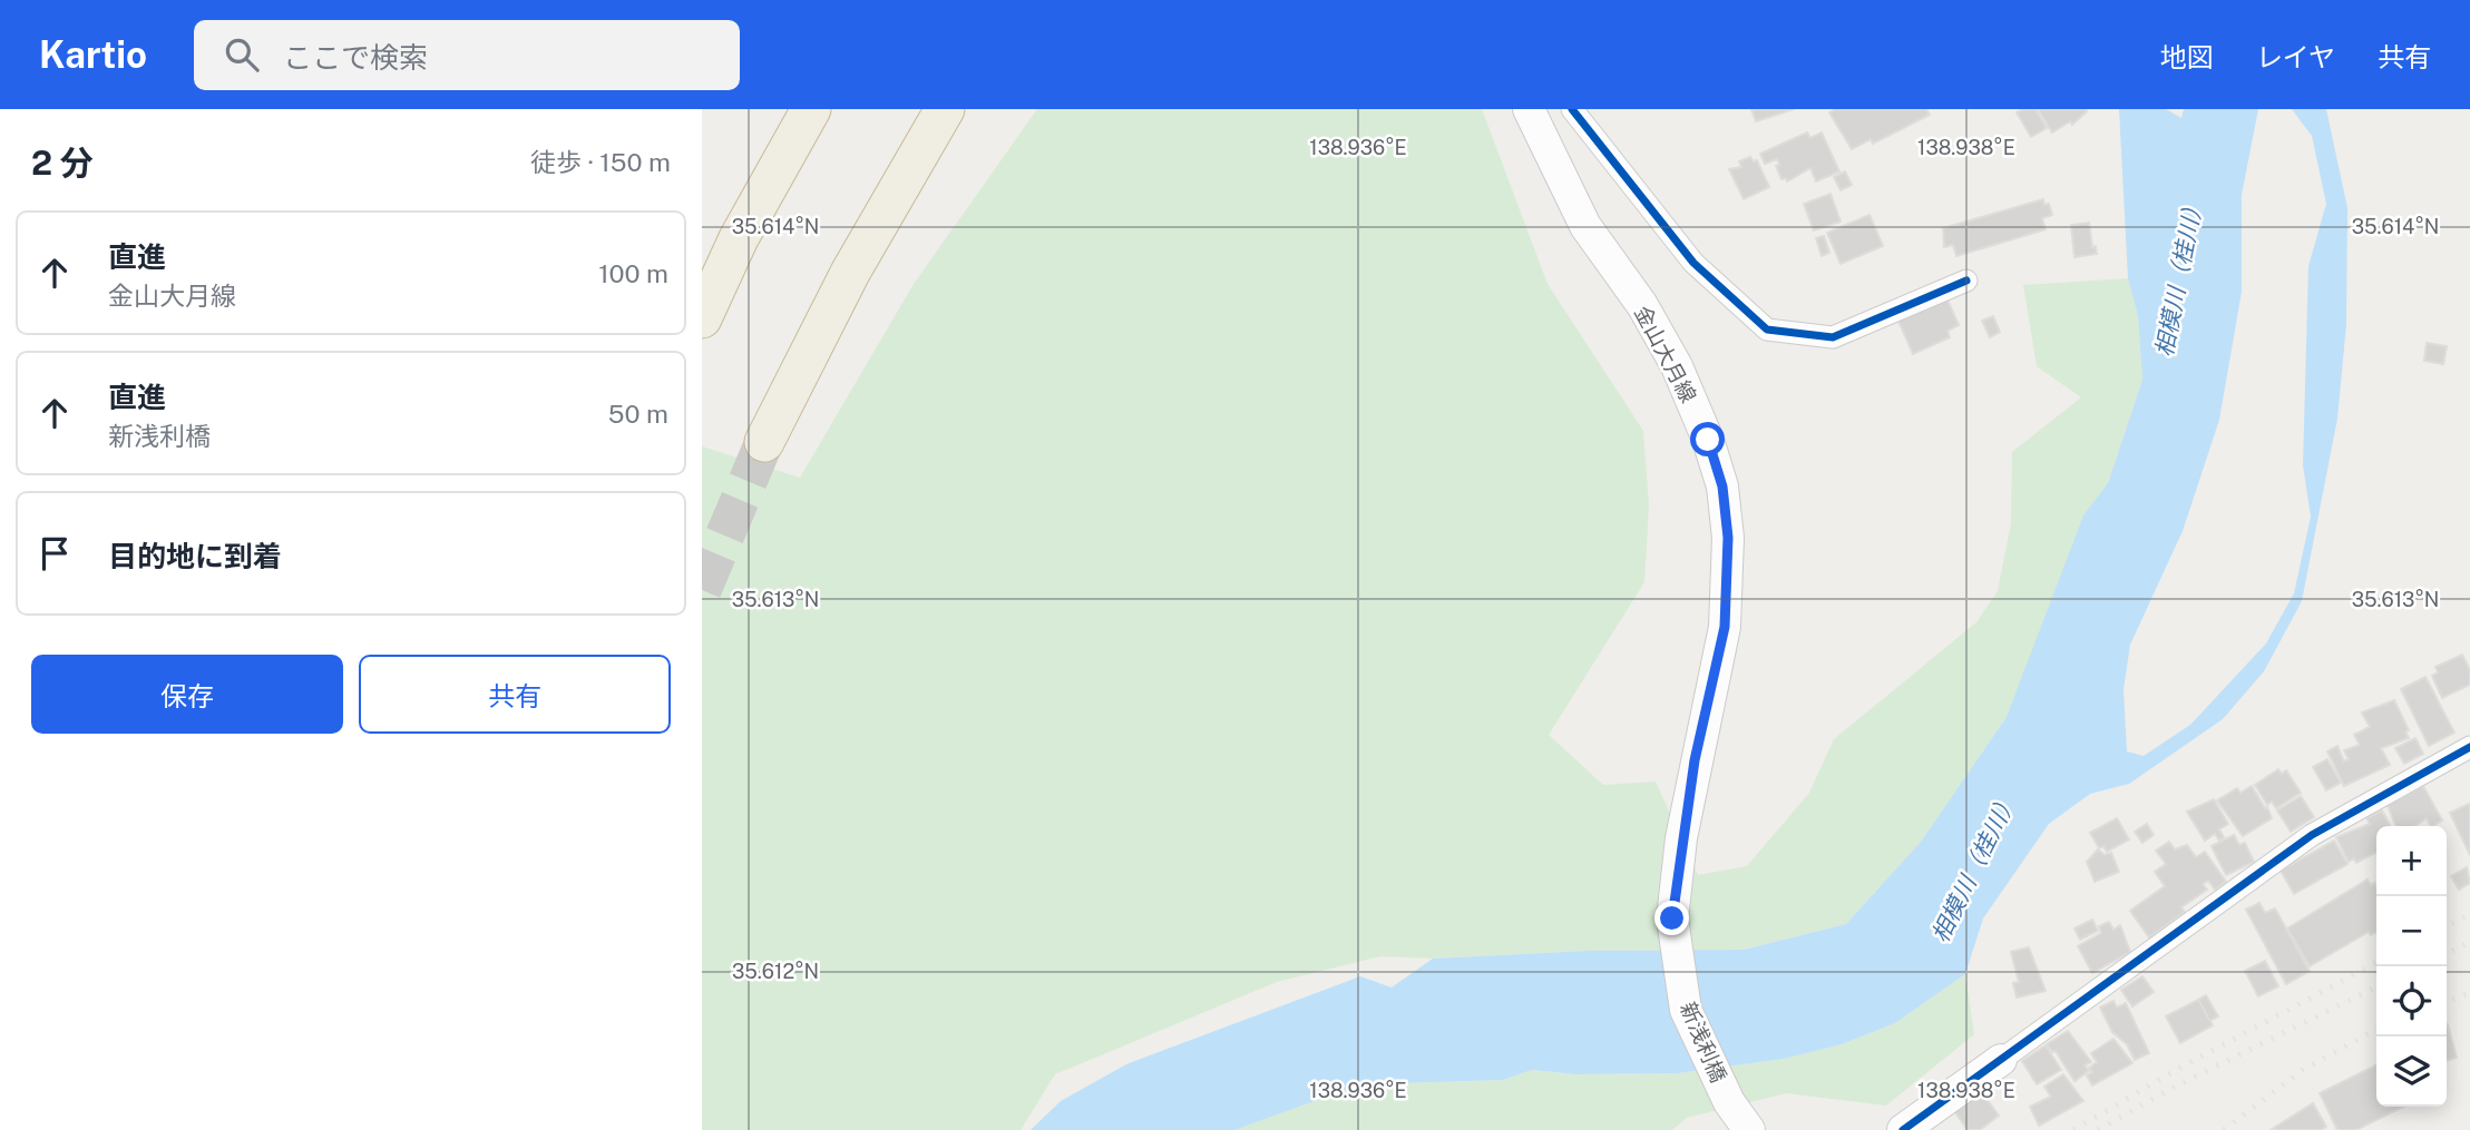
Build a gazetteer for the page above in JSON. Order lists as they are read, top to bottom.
{
  "streets": {
    "main road": ["金山大月線", "新浅利橋"]
  },
  "crossings": [
    ["金山大月線", "新浅利橋"]
  ],
  "water": ["相模川（桂川）"],
  "page": {
    "header": "Kartio",
    "search": "ここで検索",
    "nav": ["地図", "レイヤ", "共有"],
    "heading": ["2 分", "徒歩 · 150 m"],
    "list": [
      ["直進", "金山大月線", "100 m"],
      ["直進", "新浅利橋", "50 m"],
      "目的地に到着"
    ],
    "buttons": ["保存", "共有"],
    "map_buttons": ["+", "−"]
  },
  "coordinates": [
    "138.936°E",
    "138.938°E",
    "35.614°N",
    "35.613°N",
    "35.612°N"
  ]
}
